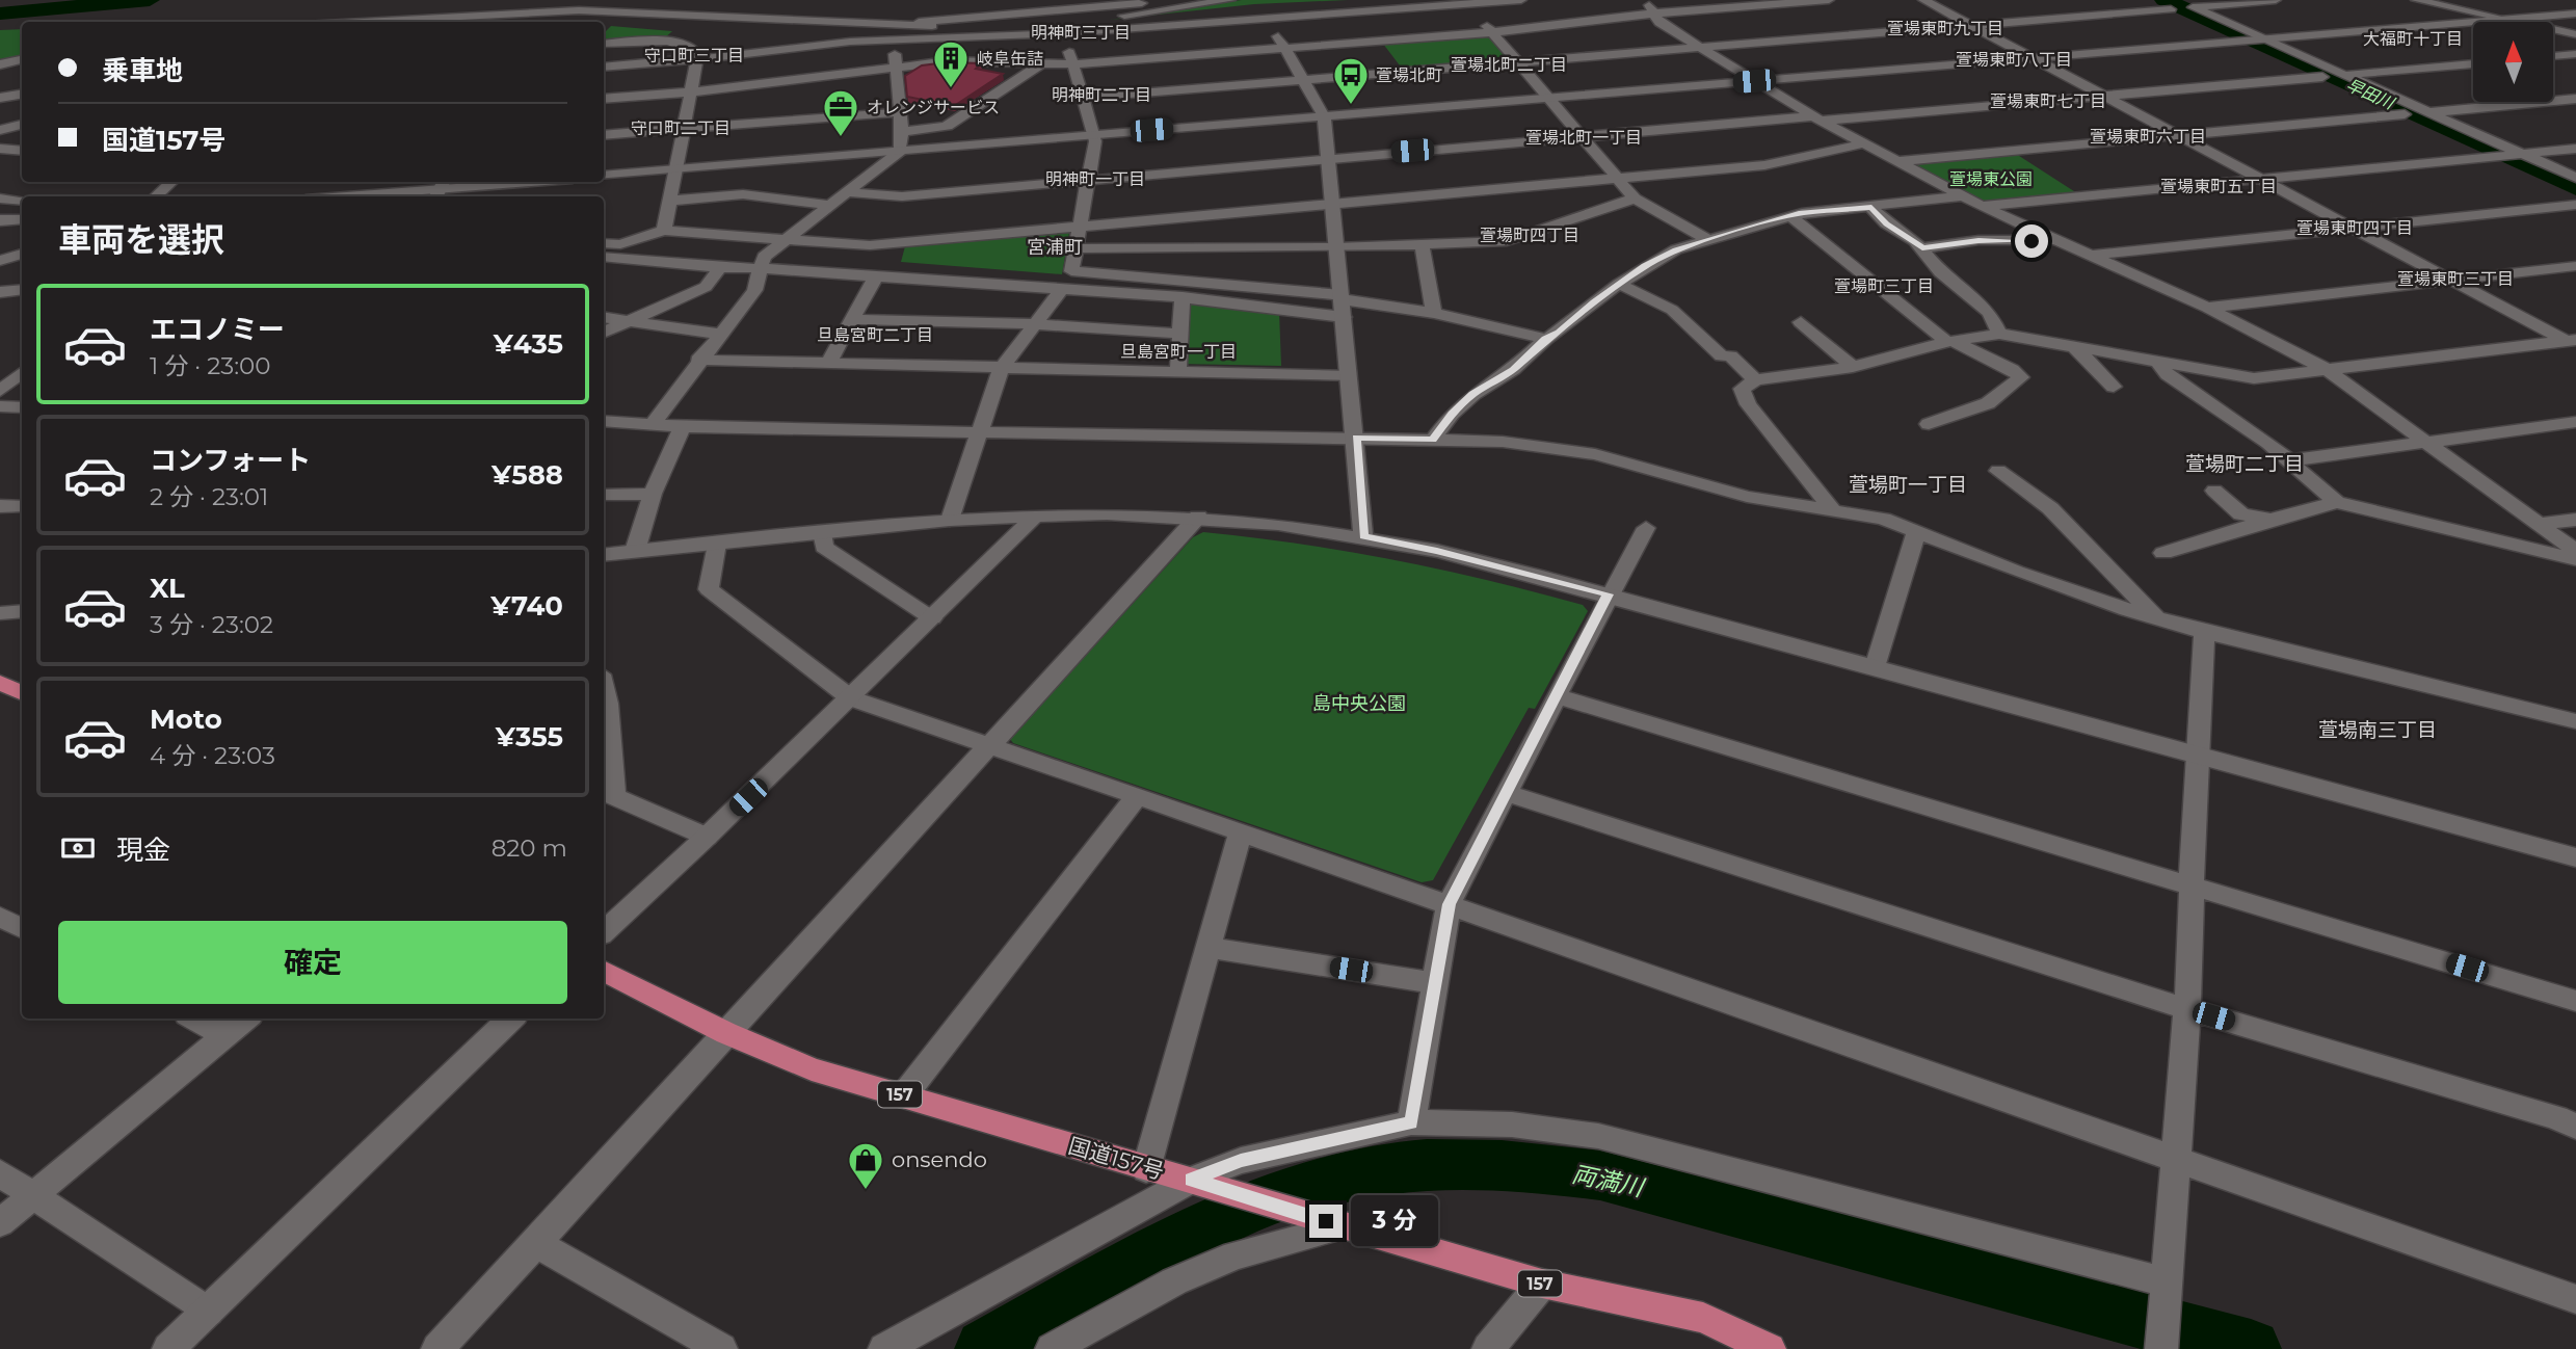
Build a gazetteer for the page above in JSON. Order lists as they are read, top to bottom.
{
  "streets": {
    "highway": ["157", "国道157号"]
  },
  "districts": [
    "萱場東町九丁目",
    "明神町三丁目",
    "大福町十丁目",
    "守口町三丁目",
    "萱場東町八丁目",
    "萱場北町二丁目",
    "明神町二丁目",
    "萱場東町七丁目",
    "守口町二丁目",
    "萱場東町六丁目",
    "萱場北町一丁目",
    "明神町一丁目",
    "萱場東町五丁目",
    "萱場東町四丁目",
    "萱場町四丁目",
    "宮浦町",
    "萱場東町三丁目",
    "萱場町三丁目",
    "旦島宮町二丁目",
    "旦島宮町一丁目",
    "萱場町二丁目",
    "萱場町一丁目",
    "萱場南三丁目"
  ],
  "water": ["早田川", "両満川"],
  "parks": ["萱場東公園", "島中央公園"],
  "places": {
    "building": ["岐阜缶詰"],
    "bus stop": ["萱場北町"],
    "office": ["オレンジサービス"],
    "shop": ["onsendo"]
  },
  "north": "top",
  "page": {
    "banner": ["乗車地", "国道157号"],
    "heading": "車両を選択",
    "list": [
      {
        "name": "エコノミー",
        "note": "1 分 · 23:00",
        "value": "¥435"
      },
      {
        "name": "コンフォート",
        "note": "2 分 · 23:01",
        "value": "¥588"
      },
      {
        "name": "XL",
        "note": "3 分 · 23:02",
        "value": "¥740"
      },
      {
        "name": "Moto",
        "note": "4 分 · 23:03",
        "value": "¥355"
      }
    ],
    "pay": ["現金", "820 m"],
    "buttons": "確定",
    "bubble": "3 分"
  }
}
